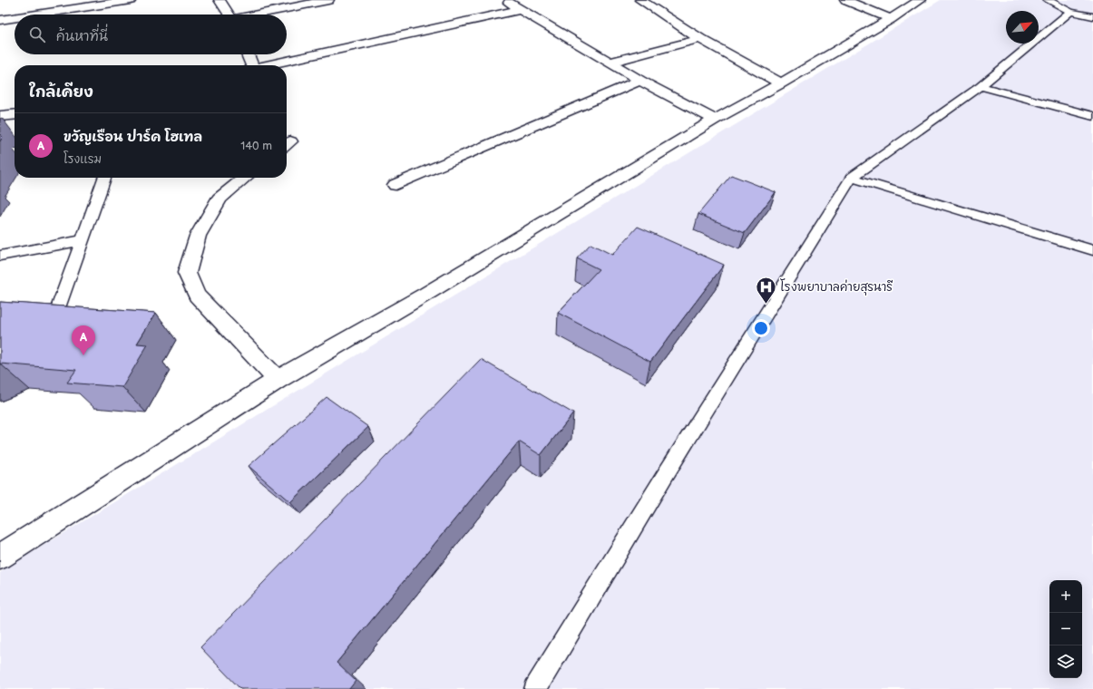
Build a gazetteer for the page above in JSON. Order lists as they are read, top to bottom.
{
  "places": {
    "hospital": ["โรงพยาบาลค่ายสุรนารี"]
  },
  "north": "top right",
  "page": {
    "search": "ค้นหาที่นี่",
    "heading": "ใกล้เคียง",
    "list": [
      {
        "mark": "A",
        "name": "ขวัญเรือน ปาร์ค โฮเทล",
        "note": "โรงแรม",
        "value": "140 m"
      }
    ],
    "pins": "A",
    "map_buttons": ["+", "−"]
  }
}
